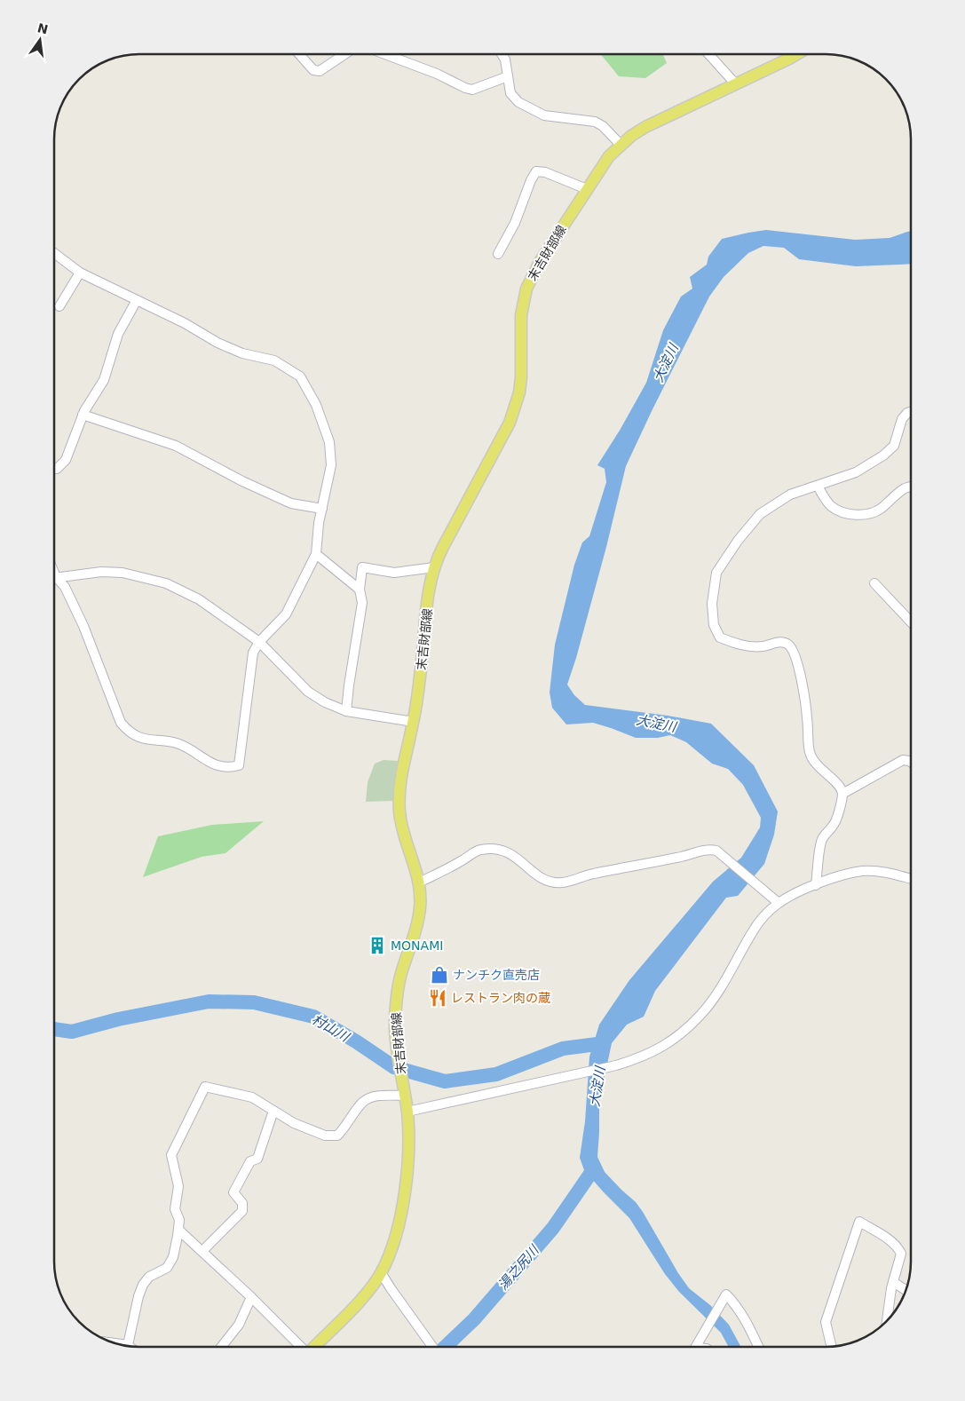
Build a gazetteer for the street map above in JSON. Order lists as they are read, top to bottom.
{
  "streets": {
    "main road": ["末吉財部線"]
  },
  "water": ["大淀川", "村山川", "湯之尻川"],
  "places": {
    "building": ["MONAMI"],
    "shop": ["ナンチク直売店"],
    "restaurant": ["レストラン肉の蔵"]
  },
  "north": "top"
}
